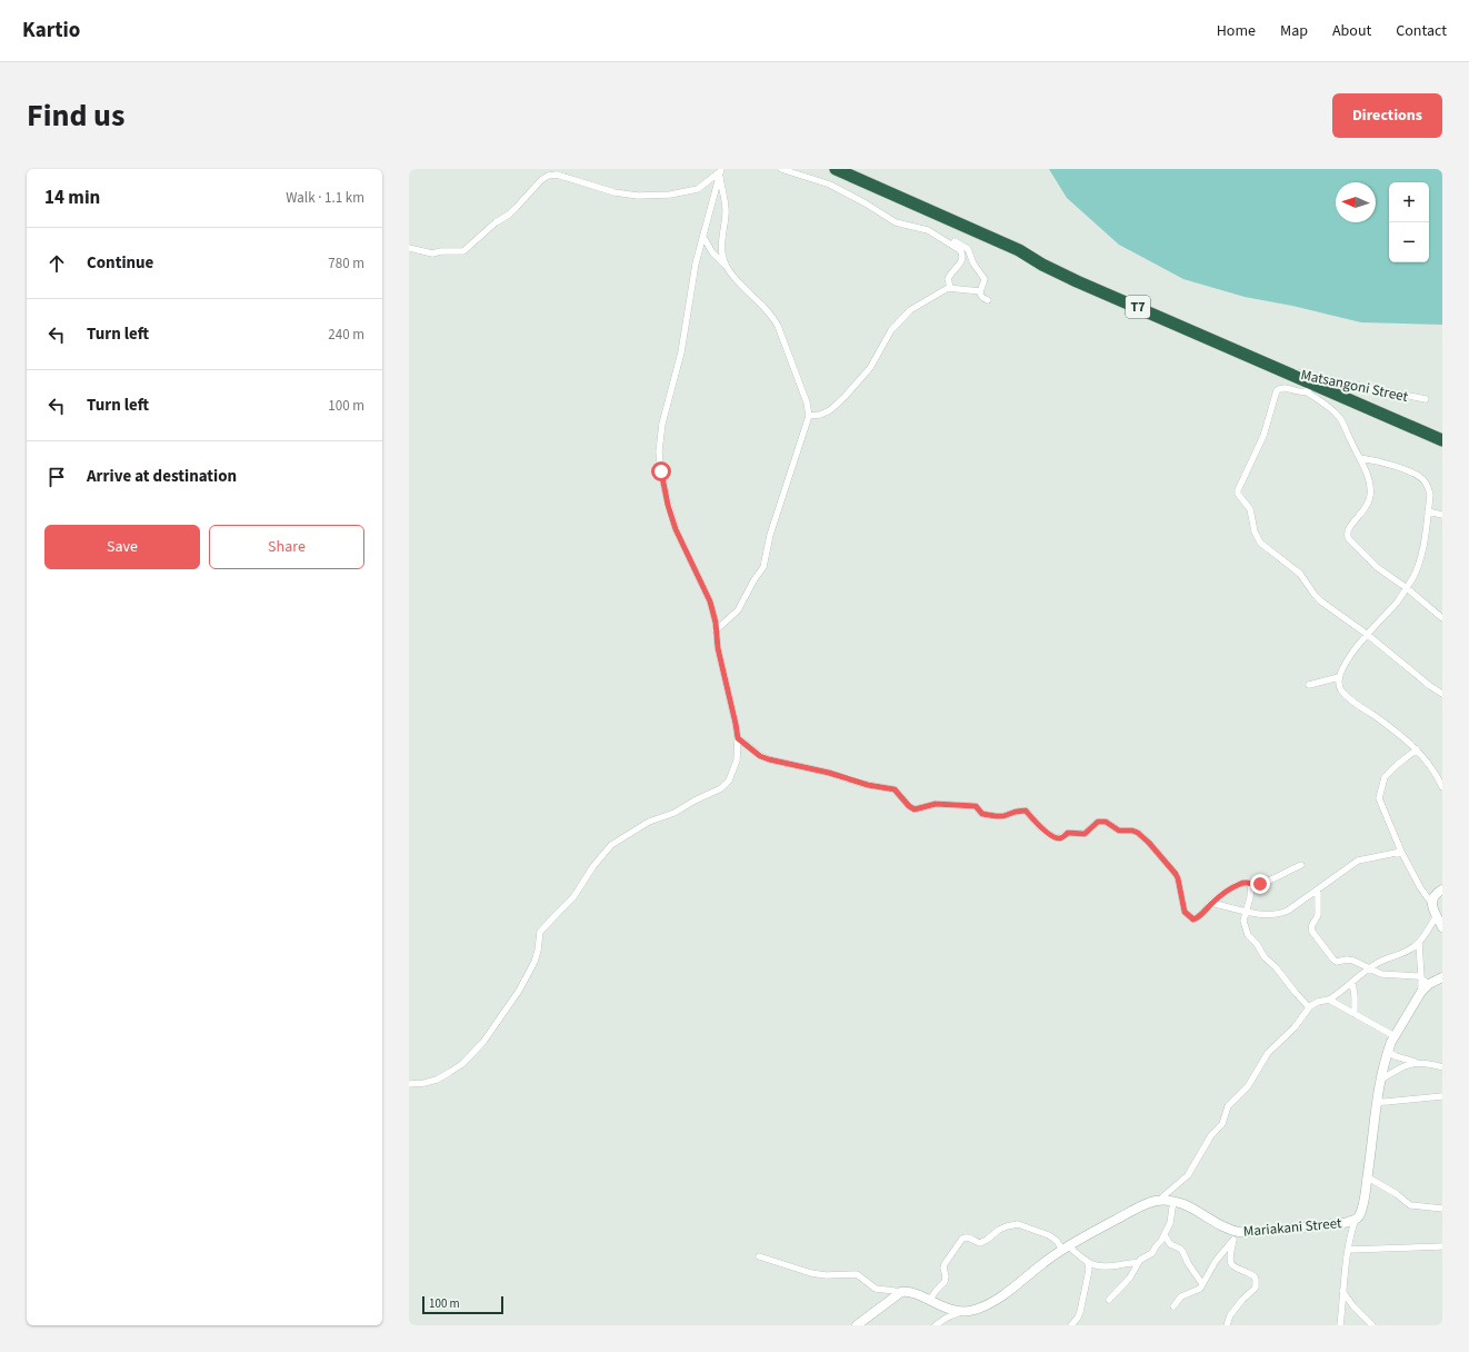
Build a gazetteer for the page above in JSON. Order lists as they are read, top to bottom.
{
  "streets": {
    "highway": ["T7"],
    "street": ["Matsangoni Street", "Mariakani Street"]
  },
  "crossings": [
    ["T7", "Matsangoni Street"]
  ],
  "scale_bar": "100 m",
  "north": "left",
  "page": {
    "header": "Kartio",
    "nav": [
      "Home",
      "Map",
      "About",
      "Contact"
    ],
    "title": "Find us",
    "buttons": [
      "Directions",
      ["Save", "Share"]
    ],
    "heading": ["14 min", "Walk · 1.1 km"],
    "map_buttons": ["+", "−"],
    "list": [
      ["Continue", "780 m"],
      ["Turn left", "240 m"],
      ["Turn left", "100 m"],
      "Arrive at destination"
    ],
    "scale": "100 m"
  }
}
